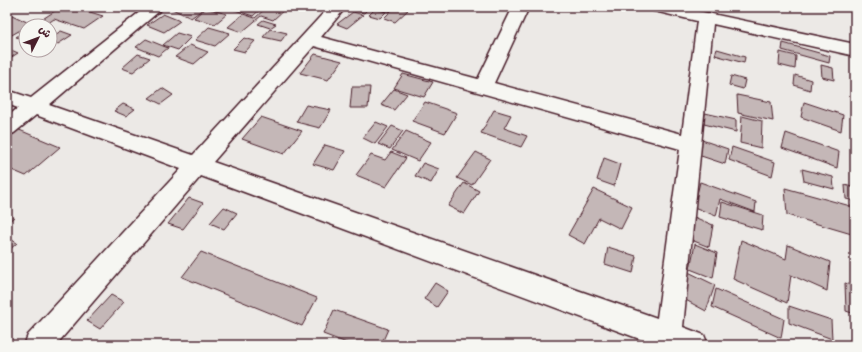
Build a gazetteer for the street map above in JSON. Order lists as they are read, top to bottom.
{
  "north": "top right"
}
